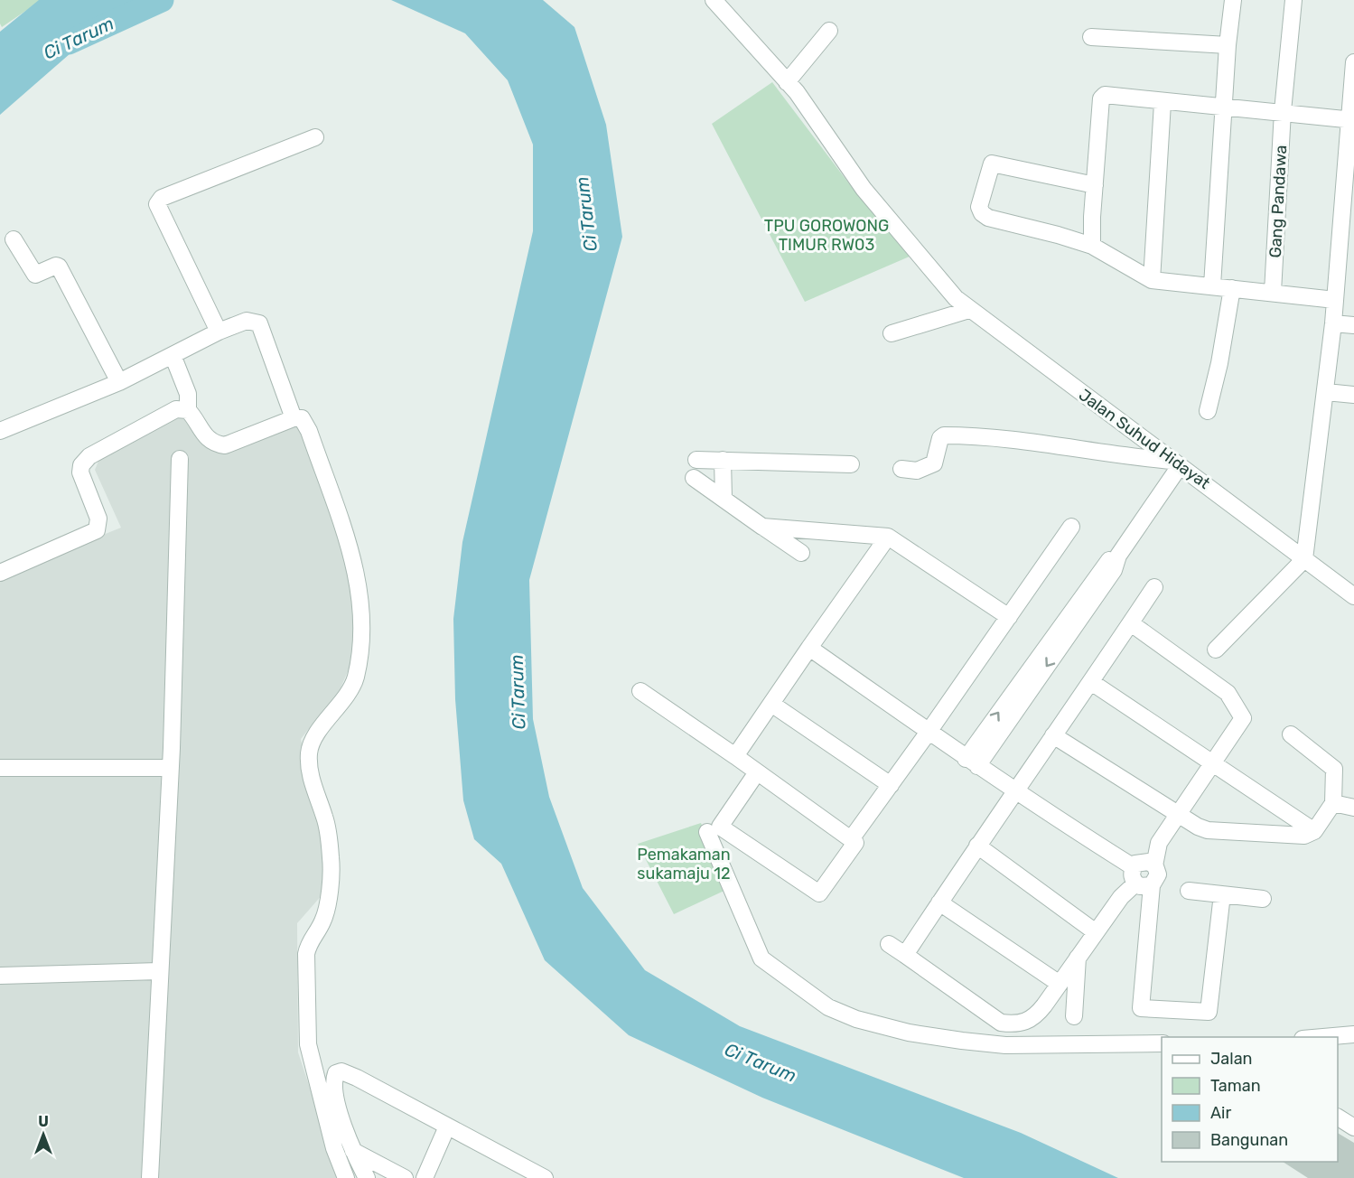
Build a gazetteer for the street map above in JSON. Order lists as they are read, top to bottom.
{
  "streets": {
    "street": ["Gang Pandawa", "Jalan Suhud Hidayat"]
  },
  "water": ["Ci Tarum"],
  "parks": ["TPU GOROWONG TIMUR RW03", "Pemakaman sukamaju 12"],
  "legend": [
    "Jalan",
    "Taman",
    "Air",
    "Bangunan"
  ],
  "north": "top"
}
